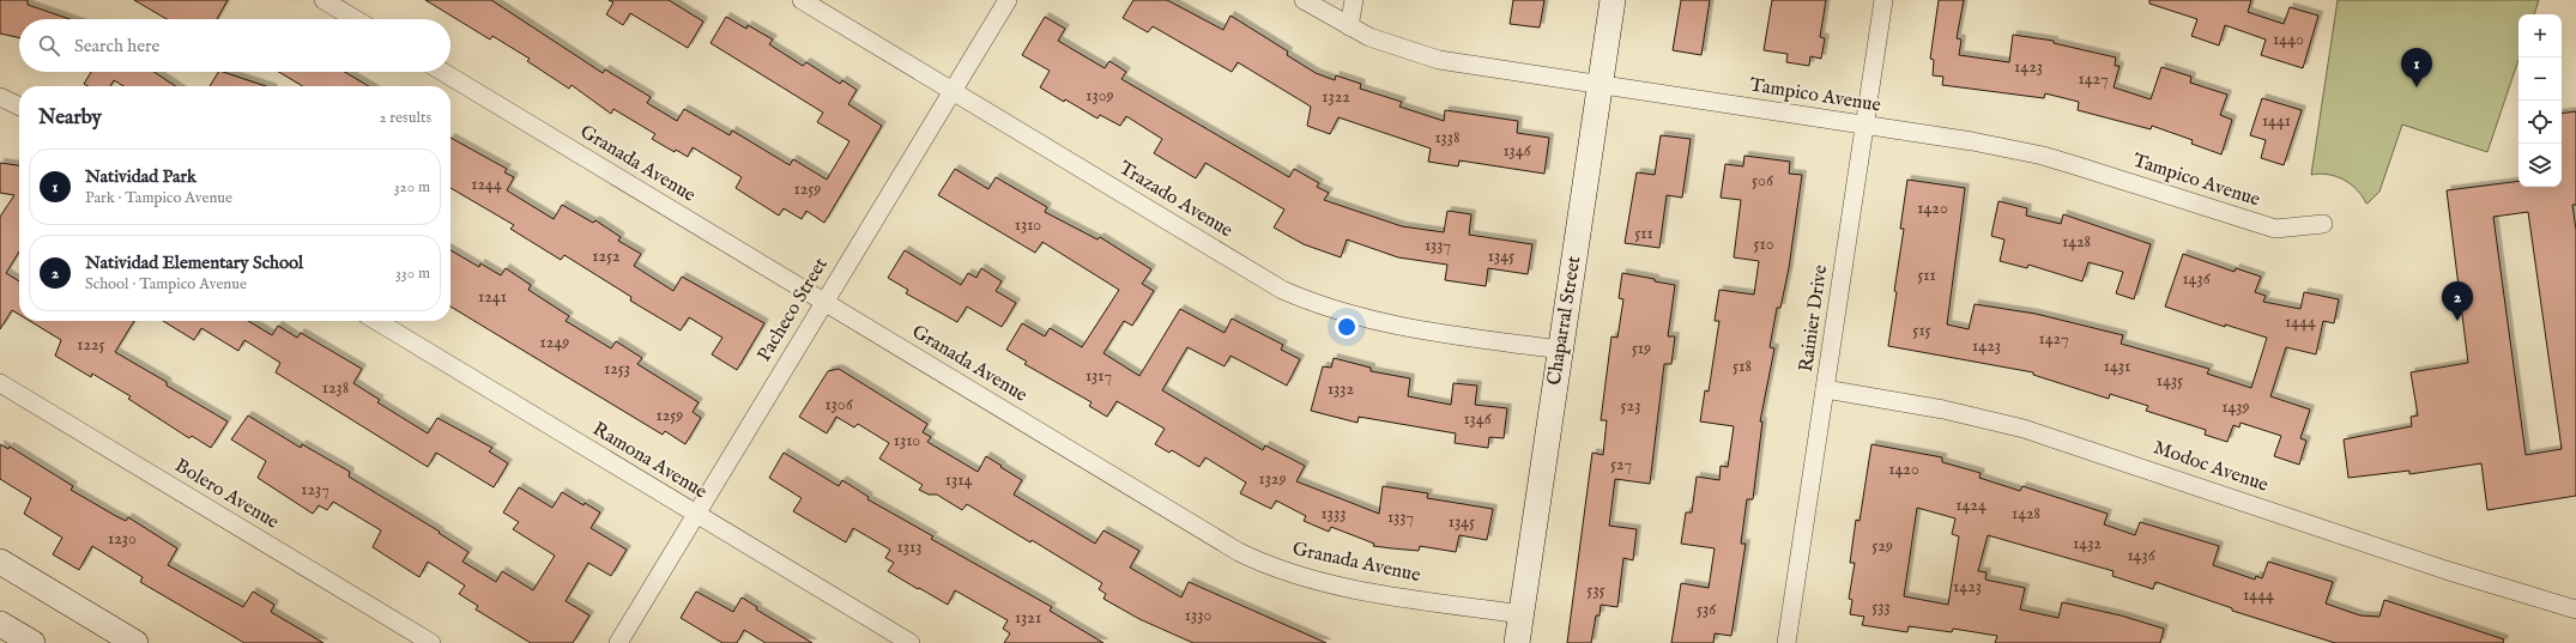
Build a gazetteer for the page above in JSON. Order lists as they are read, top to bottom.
{
  "streets": {
    "street": [
      "Tampico Avenue",
      "Granada Avenue",
      "Trazado Avenue",
      "Pacheco Street",
      "Rainier Drive",
      "Chaparral Street",
      "Ramona Avenue",
      "Modoc Avenue",
      "Bolero Avenue"
    ]
  },
  "crossings": [
    ["Tampico Avenue", "Rainier Drive"],
    ["Tampico Avenue", "Chaparral Street"],
    ["Granada Avenue", "Pacheco Street"],
    ["Granada Avenue", "Chaparral Street"],
    ["Trazado Avenue", "Pacheco Street"],
    ["Trazado Avenue", "Chaparral Street"],
    ["Pacheco Street", "Ramona Avenue"],
    ["Rainier Drive", "Modoc Avenue"]
  ],
  "house_numbers": [
    "1440",
    "1423",
    "1427",
    "1309",
    "1322",
    "1441",
    "1338",
    "1346",
    "506",
    "1244",
    "1259",
    "1420",
    "1310",
    "511",
    "1428",
    "510",
    "1337",
    "1252",
    "1345",
    "511",
    "1436",
    "1241",
    "1444",
    "515",
    "1427",
    "1249",
    "1225",
    "1423",
    "519",
    "518",
    "1431",
    "1253",
    "1317",
    "1435",
    "1238",
    "1332",
    "1306",
    "523",
    "1439",
    "1259",
    "1346",
    "1310",
    "527",
    "1420",
    "1329",
    "1314",
    "1237",
    "1424",
    "1333",
    "1428",
    "1337",
    "1345",
    "1230",
    "1432",
    "529",
    "1313",
    "1436",
    "1423",
    "535",
    "1444",
    "533",
    "536",
    "1330",
    "1321"
  ],
  "page": {
    "map_buttons": ["+", "−"],
    "search": "Search here",
    "pins": ["1", "2"],
    "heading": ["Nearby", "2 results"],
    "list": [
      {
        "mark": "1",
        "name": "Natividad Park",
        "note": "Park · Tampico Avenue",
        "value": "320 m"
      },
      {
        "mark": "2",
        "name": "Natividad Elementary School",
        "note": "School · Tampico Avenue",
        "value": "330 m"
      }
    ]
  }
}
